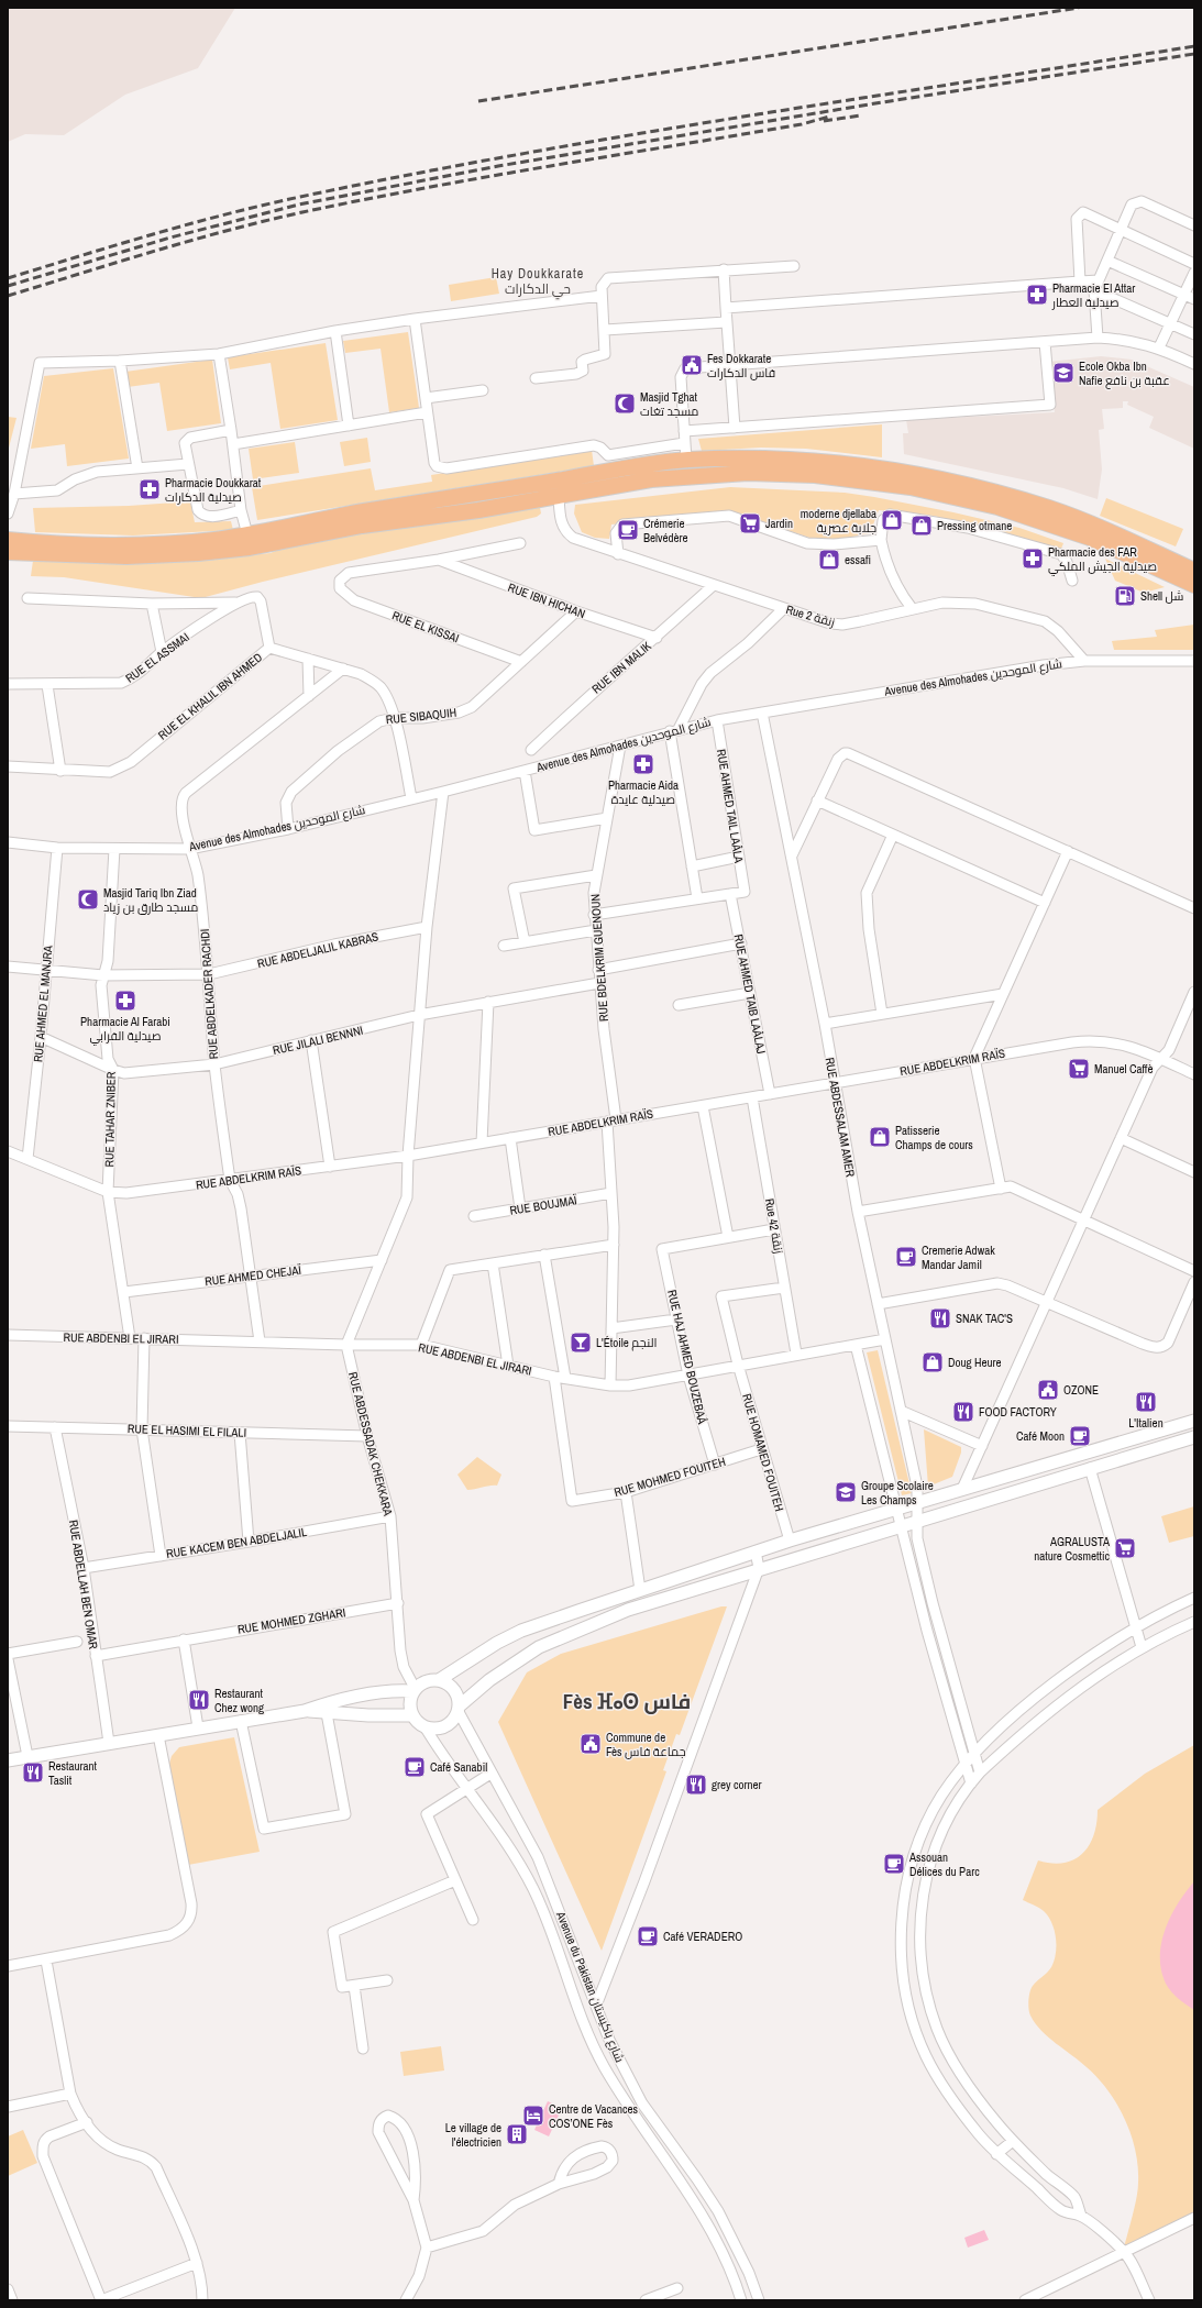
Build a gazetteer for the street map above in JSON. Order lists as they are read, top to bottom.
{
  "streets": {
    "street": [
      "RUE IBN HICHAN",
      "Rue 2 زنقة",
      "RUE EL KISSAI",
      "RUE EL ASSMAI",
      "RUE IBN MALIK",
      "Avenue des Almohades شارع الموحدين",
      "RUE EL KHALIL IBN AHMED",
      "RUE SIBAQUIH",
      "RUE AHMED TAIL LAÂLA",
      "RUE ABDELJALIL KABRAS",
      "RUE BDELKRIM GUENOUN",
      "RUE ABDELKADER RACHDI",
      "RUE AHMED TAIB LAÂLAJ",
      "RUE AHMED EL MANJRA",
      "RUE JILALI BENNNI",
      "RUE ABDELKRIM RAÏS",
      "RUE ABDESSALAM AMER",
      "RUE TAHAR ZNIBER",
      "RUE BOUJMAÏ",
      "Rue 42 زنقة",
      "RUE AHMED CHEJAÏ",
      "RUE ABDENBI EL JIRARI",
      "RUE HAJ AHMED BOUZEBAÂ",
      "RUE EL HASIMI EL FILALI",
      "RUE ABDESSADAK CHEKKARA",
      "RUE HOMAMED FOUITEH",
      "RUE MOHMED FOUITEH",
      "RUE KACEM BEN ABDELJALIL",
      "RUE ABDELLAH BEN OMAR",
      "RUE MOHMED ZGHARI",
      "Avenue du Pakistan شارع باكيستان"
    ]
  },
  "crossings": [
    ["RUE IBN HICHAN", "RUE EL KISSAI"],
    ["RUE IBN HICHAN", "RUE IBN MALIK"],
    ["RUE IBN HICHAN", "RUE SIBAQUIH"],
    ["Rue 2 زنقة", "RUE IBN MALIK"],
    ["Rue 2 زنقة", "Avenue des Almohades شارع الموحدين"],
    ["RUE EL KISSAI", "RUE SIBAQUIH"],
    ["RUE EL ASSMAI", "RUE EL KHALIL IBN AHMED"],
    ["Avenue des Almohades شارع الموحدين", "RUE EL KHALIL IBN AHMED"],
    ["Avenue des Almohades شارع الموحدين", "RUE SIBAQUIH"],
    ["Avenue des Almohades شارع الموحدين", "RUE AHMED TAIL LAÂLA"],
    ["Avenue des Almohades شارع الموحدين", "RUE BDELKRIM GUENOUN"],
    ["Avenue des Almohades شارع الموحدين", "RUE ABDELKADER RACHDI"],
    ["Avenue des Almohades شارع الموحدين", "RUE AHMED EL MANJRA"],
    ["Avenue des Almohades شارع الموحدين", "RUE ABDESSALAM AMER"],
    ["Avenue des Almohades شارع الموحدين", "RUE TAHAR ZNIBER"],
    ["RUE EL KHALIL IBN AHMED", "RUE SIBAQUIH"],
    ["RUE EL KHALIL IBN AHMED", "RUE ABDELKADER RACHDI"],
    ["RUE AHMED TAIL LAÂLA", "RUE AHMED TAIB LAÂLAJ"],
    ["RUE ABDELJALIL KABRAS", "RUE ABDELKADER RACHDI"],
    ["RUE ABDELJALIL KABRAS", "RUE AHMED EL MANJRA"],
    ["RUE ABDELJALIL KABRAS", "RUE TAHAR ZNIBER"],
    ["RUE BDELKRIM GUENOUN", "RUE JILALI BENNNI"],
    ["RUE BDELKRIM GUENOUN", "RUE ABDELKRIM RAÏS"],
    ["RUE BDELKRIM GUENOUN", "RUE BOUJMAÏ"],
    ["RUE BDELKRIM GUENOUN", "RUE ABDENBI EL JIRARI"],
    ["RUE ABDELKADER RACHDI", "RUE JILALI BENNNI"],
    ["RUE ABDELKADER RACHDI", "RUE ABDELKRIM RAÏS"],
    ["RUE ABDELKADER RACHDI", "RUE AHMED CHEJAÏ"],
    ["RUE ABDELKADER RACHDI", "RUE ABDENBI EL JIRARI"],
    ["RUE AHMED TAIB LAÂLAJ", "RUE ABDELKRIM RAÏS"],
    ["RUE AHMED EL MANJRA", "RUE JILALI BENNNI"],
    ["RUE AHMED EL MANJRA", "RUE ABDELKRIM RAÏS"],
    ["RUE JILALI BENNNI", "RUE TAHAR ZNIBER"],
    ["RUE ABDELKRIM RAÏS", "RUE ABDESSALAM AMER"],
    ["RUE ABDELKRIM RAÏS", "RUE TAHAR ZNIBER"],
    ["RUE ABDELKRIM RAÏS", "Rue 42 زنقة"],
    ["RUE ABDESSALAM AMER", "RUE ABDENBI EL JIRARI"],
    ["RUE TAHAR ZNIBER", "RUE AHMED CHEJAÏ"],
    ["RUE TAHAR ZNIBER", "RUE ABDENBI EL JIRARI"],
    ["Rue 42 زنقة", "RUE ABDENBI EL JIRARI"],
    ["Rue 42 زنقة", "RUE HOMAMED FOUITEH"],
    ["RUE ABDENBI EL JIRARI", "RUE HAJ AHMED BOUZEBAÂ"],
    ["RUE ABDENBI EL JIRARI", "RUE ABDESSADAK CHEKKARA"],
    ["RUE ABDENBI EL JIRARI", "RUE HOMAMED FOUITEH"],
    ["RUE ABDENBI EL JIRARI", "RUE MOHMED FOUITEH"],
    ["RUE HAJ AHMED BOUZEBAÂ", "RUE MOHMED FOUITEH"],
    ["RUE EL HASIMI EL FILALI", "RUE ABDESSADAK CHEKKARA"],
    ["RUE EL HASIMI EL FILALI", "RUE ABDELLAH BEN OMAR"],
    ["RUE ABDESSADAK CHEKKARA", "RUE KACEM BEN ABDELJALIL"],
    ["RUE ABDESSADAK CHEKKARA", "RUE MOHMED ZGHARI"],
    ["RUE ABDESSADAK CHEKKARA", "Avenue du Pakistan شارع باكيستان"],
    ["RUE HOMAMED FOUITEH", "RUE MOHMED FOUITEH"],
    ["RUE KACEM BEN ABDELJALIL", "RUE ABDELLAH BEN OMAR"],
    ["RUE ABDELLAH BEN OMAR", "RUE MOHMED ZGHARI"]
  ],
  "districts": ["Hay Doukkarate حي الدكارات", "Fès ⴼⴰⵙ فاس"],
  "places": {
    "pharmacy": [
      "Pharmacie El Attar صيدلية العطار",
      "Pharmacie Doukkarat صيدلية الدكارات",
      "Pharmacie des FAR صيدلية الجيش الملكي",
      "Pharmacie Aida صيدلية عايدة",
      "Pharmacie Al Farabi صيدلية الفرابي"
    ],
    "public building": ["Fes Dokkarate فاس الدكارات", "OZONE", "Commune de Fès جماعة فاس"],
    "school or university": ["Ecole Okba Ibn Nafie عقبة بن نافع", "Groupe Scolaire Les Champs"],
    "mosque": ["Masjid Tghat مسجد تغات", "Masjid Tariq Ibn Ziad مسجد طارق بن زياد"],
    "shop": [
      "moderne djellaba جلابة عصرية",
      "Pressing otmane",
      "essafi",
      "Patisserie Champs de cours",
      "Doug Heure"
    ],
    "supermarket": ["Jardin", "Manuel Caffè", "AGRALUSTA nature Cosmettic"],
    "cafe": [
      "Crémerie Belvédère",
      "Cremerie Adwak Mandar Jamil",
      "Café Moon",
      "Café Sanabil",
      "Assouan Délices du Parc",
      "Café VERADERO"
    ],
    "fuel station": ["Shell شل"],
    "restaurant": [
      "SNAK TAC'S",
      "L'Italien",
      "FOOD FACTORY",
      "Restaurant Chez wong",
      "Restaurant Taslit",
      "grey corner"
    ],
    "bar": ["L'Étoile النجم"],
    "hotel": ["Centre de Vacances COS’ONE Fès"],
    "building": ["Le village de l'électricien"]
  }
}
